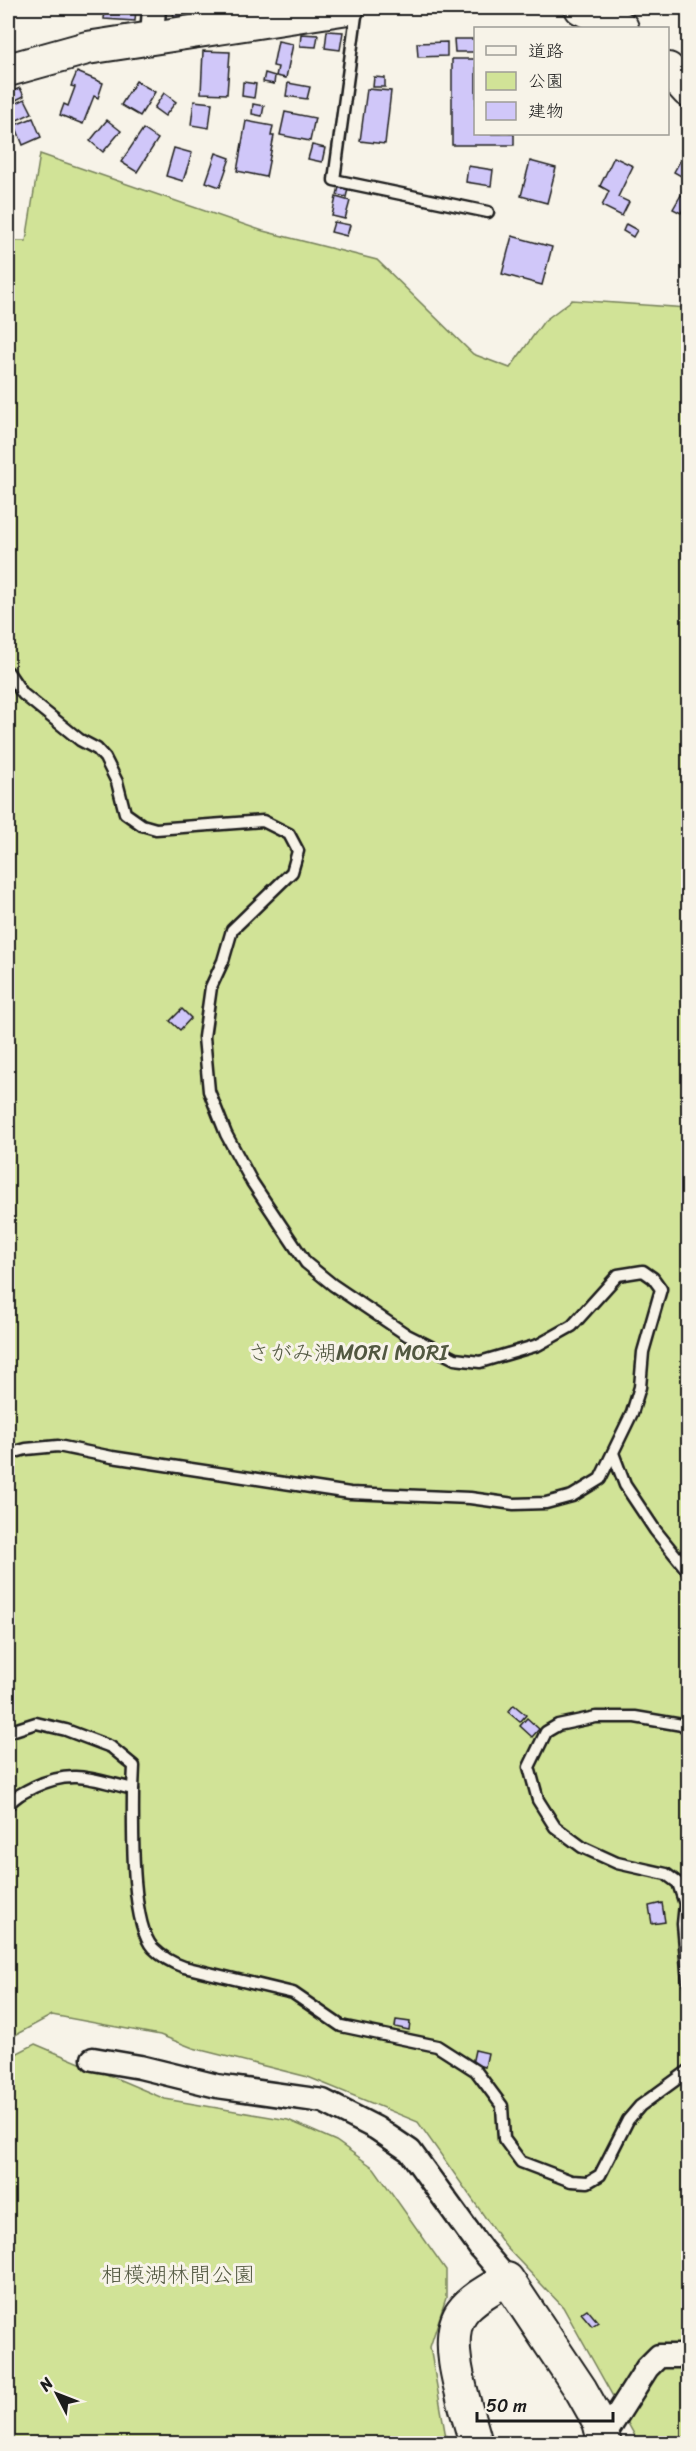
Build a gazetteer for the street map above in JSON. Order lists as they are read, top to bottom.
{
  "parks": ["さがみ湖MORI MORI", "相模湖林間公園"],
  "legend": ["道路", "公園", "建物"],
  "scale_bar": "50 m",
  "north": "top left"
}
